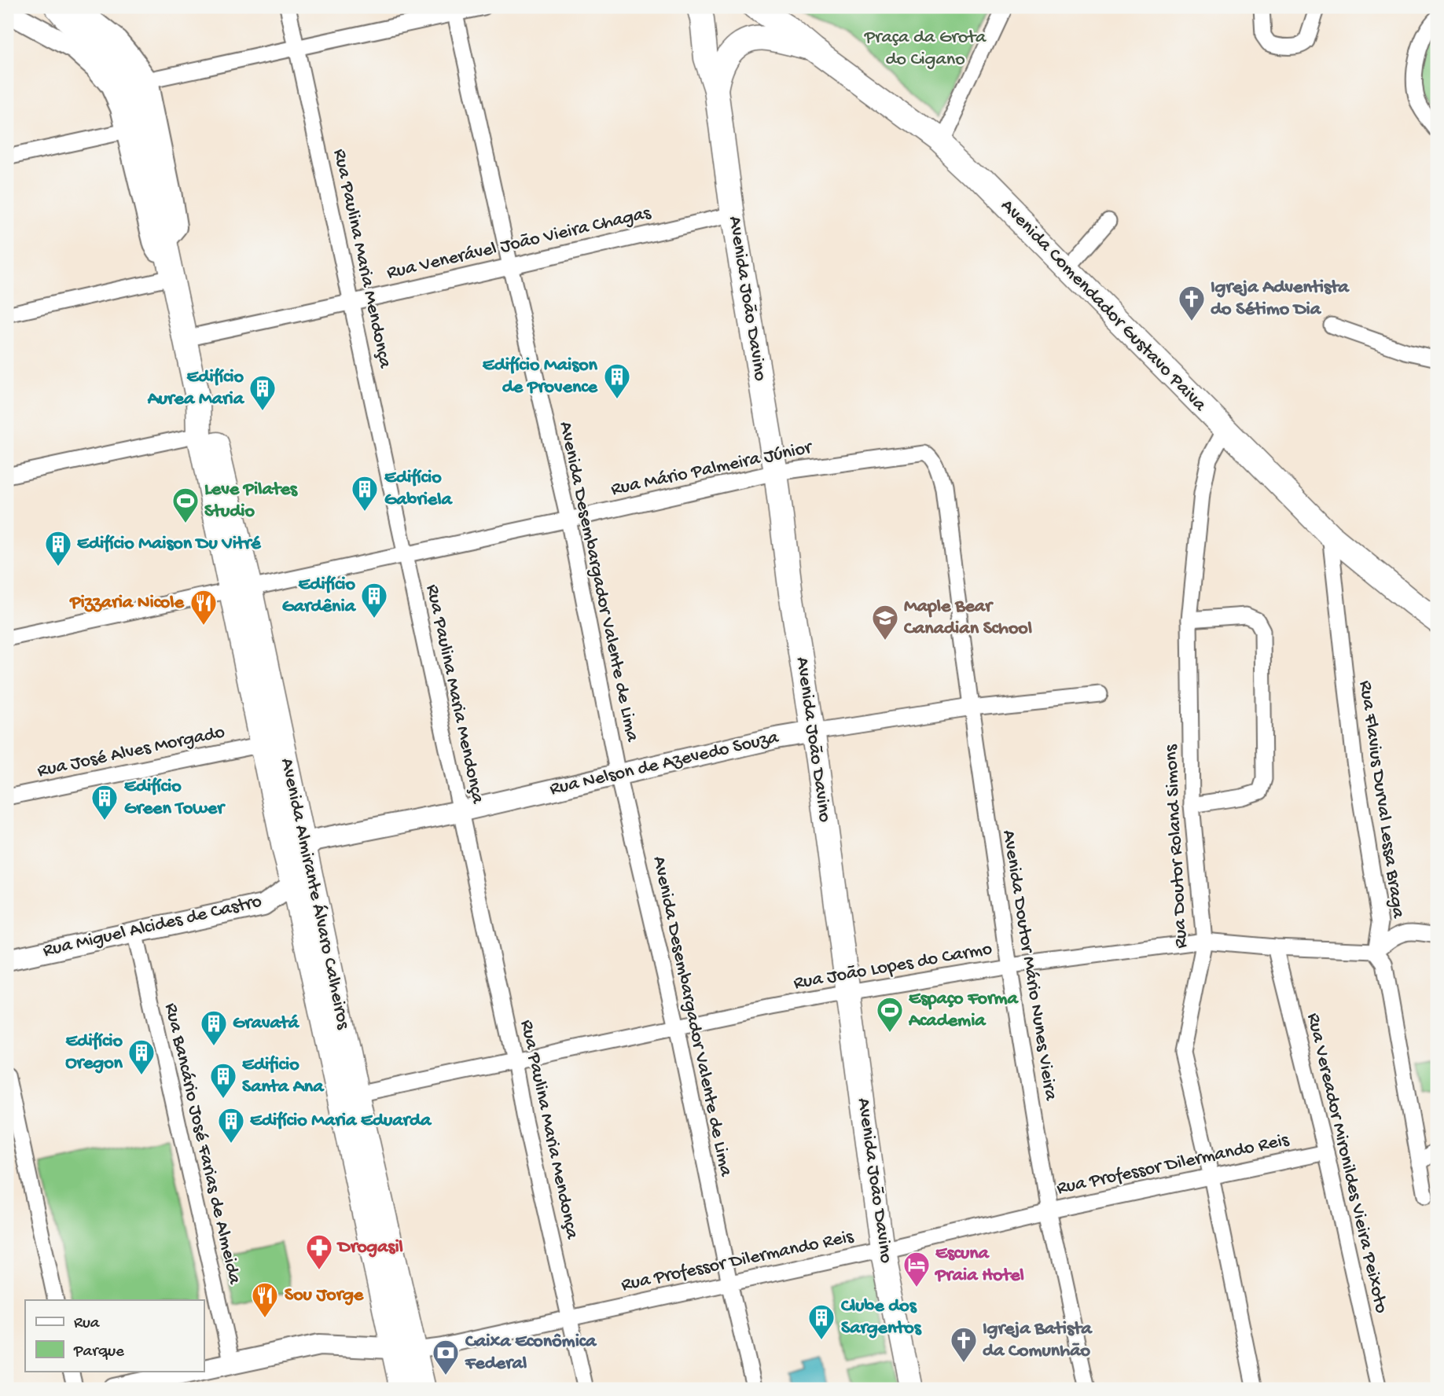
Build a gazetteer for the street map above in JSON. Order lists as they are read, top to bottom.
{
  "streets": {
    "main road": ["Avenida João Davino", "Avenida Comendador Gustavo Paiva", "Avenida Almirante Álvaro Calheiros"],
    "street": [
      "Rua Venerável João Vieira Chagas",
      "Rua Paulina Maria Mendonça",
      "Rua Mário Palmeira Júnior",
      "Avenida Desembargador Valente de Lima",
      "Rua José Alves Morgado",
      "Rua Nelson de Azevedo Souza",
      "Rua Flavius Durval Lessa Braga",
      "Rua Doutor Roland Simons",
      "Rua Miguel Alcides de Castro",
      "Avenida Doutor Mário Nunes Vieira",
      "Rua João Lopes do Carmo",
      "Rua Bancário José Farias de Almeida",
      "Rua Vereador Mironildes Vieira Peixoto",
      "Rua Professor Dilermando Reis"
    ]
  },
  "crossings": [
    ["Rua Venerável João Vieira Chagas", "Rua Paulina Maria Mendonça"],
    ["Rua Venerável João Vieira Chagas", "Avenida João Davino"],
    ["Rua Venerável João Vieira Chagas", "Avenida Desembargador Valente de Lima"],
    ["Rua Venerável João Vieira Chagas", "Avenida Almirante Álvaro Calheiros"],
    ["Rua Paulina Maria Mendonça", "Rua Mário Palmeira Júnior"],
    ["Rua Paulina Maria Mendonça", "Rua Nelson de Azevedo Souza"],
    ["Rua Paulina Maria Mendonça", "Rua João Lopes do Carmo"],
    ["Rua Paulina Maria Mendonça", "Rua Professor Dilermando Reis"],
    ["Avenida João Davino", "Avenida Comendador Gustavo Paiva"],
    ["Avenida João Davino", "Rua Mário Palmeira Júnior"],
    ["Avenida João Davino", "Rua Nelson de Azevedo Souza"],
    ["Avenida João Davino", "Rua João Lopes do Carmo"],
    ["Avenida João Davino", "Rua Professor Dilermando Reis"],
    ["Avenida Comendador Gustavo Paiva", "Rua Flavius Durval Lessa Braga"],
    ["Avenida Comendador Gustavo Paiva", "Rua Doutor Roland Simons"],
    ["Rua Mário Palmeira Júnior", "Avenida Desembargador Valente de Lima"],
    ["Rua Mário Palmeira Júnior", "Avenida Almirante Álvaro Calheiros"],
    ["Rua Mário Palmeira Júnior", "Avenida Doutor Mário Nunes Vieira"],
    ["Avenida Desembargador Valente de Lima", "Rua Nelson de Azevedo Souza"],
    ["Avenida Desembargador Valente de Lima", "Rua João Lopes do Carmo"],
    ["Avenida Desembargador Valente de Lima", "Rua Professor Dilermando Reis"],
    ["Rua José Alves Morgado", "Avenida Almirante Álvaro Calheiros"],
    ["Rua Nelson de Azevedo Souza", "Avenida Almirante Álvaro Calheiros"],
    ["Rua Nelson de Azevedo Souza", "Avenida Doutor Mário Nunes Vieira"],
    ["Rua Flavius Durval Lessa Braga", "Rua João Lopes do Carmo"],
    ["Rua Doutor Roland Simons", "Rua João Lopes do Carmo"],
    ["Rua Doutor Roland Simons", "Rua Professor Dilermando Reis"],
    ["Avenida Almirante Álvaro Calheiros", "Rua Miguel Alcides de Castro"],
    ["Avenida Almirante Álvaro Calheiros", "Rua João Lopes do Carmo"],
    ["Avenida Almirante Álvaro Calheiros", "Rua Professor Dilermando Reis"],
    ["Rua Miguel Alcides de Castro", "Rua Bancário José Farias de Almeida"],
    ["Avenida Doutor Mário Nunes Vieira", "Rua João Lopes do Carmo"],
    ["Avenida Doutor Mário Nunes Vieira", "Rua Professor Dilermando Reis"],
    ["Rua João Lopes do Carmo", "Rua Vereador Mironildes Vieira Peixoto"],
    ["Rua Vereador Mironildes Vieira Peixoto", "Rua Professor Dilermando Reis"]
  ],
  "parks": ["Praça da Grota do Cigano"],
  "places": {
    "church": ["Igreja Adventista do Sétimo Dia", "Igreja Batista da Comunhão"],
    "building": [
      "Edifício Maison de Provence",
      "Edifício Aurea Maria",
      "Edifício Gabriela",
      "Edifício Maison Du Vitré",
      "Edifício Gardênia",
      "Edifício Green Tower",
      "Gravatá",
      "Edifício Oregon",
      "Edificio Santa Ana",
      "Edifício Maria Eduarda",
      "Clube dos Sargentos"
    ],
    "sports": ["Leve Pilates Studio", "Espaço Forma Academia"],
    "restaurant": ["Pizzaria Nicole", "Sou Jorge"],
    "school or university": ["Maple Bear Canadian School"],
    "pharmacy": ["Drogasil"],
    "hotel": ["Escuna Praia Hotel"],
    "bank": ["Caixa Econômica Federal"]
  },
  "legend": ["Rua", "Parque"]
}
